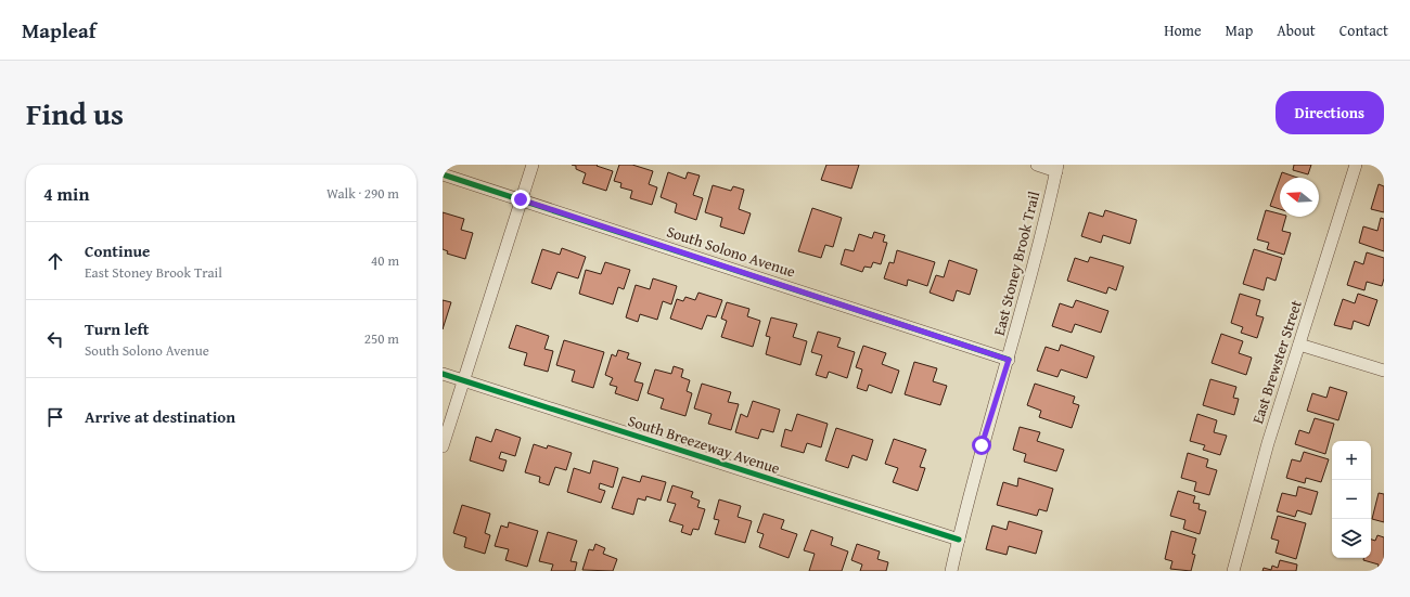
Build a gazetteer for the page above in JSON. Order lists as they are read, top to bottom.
{
  "streets": {
    "street": [
      "South Solono Avenue",
      "East Stoney Brook Trail",
      "East Brewster Street",
      "South Breezeway Avenue"
    ]
  },
  "crossings": [
    ["South Solono Avenue", "East Stoney Brook Trail"],
    ["East Stoney Brook Trail", "South Breezeway Avenue"]
  ],
  "north": "left",
  "page": {
    "header": "Mapleaf",
    "nav": [
      "Home",
      "Map",
      "About",
      "Contact"
    ],
    "title": "Find us",
    "buttons": "Directions",
    "heading": ["4 min", "Walk · 290 m"],
    "list": [
      ["Continue", "East Stoney Brook Trail", "40 m"],
      ["Turn left", "South Solono Avenue", "250 m"],
      "Arrive at destination"
    ],
    "map_buttons": ["+", "−"]
  }
}
